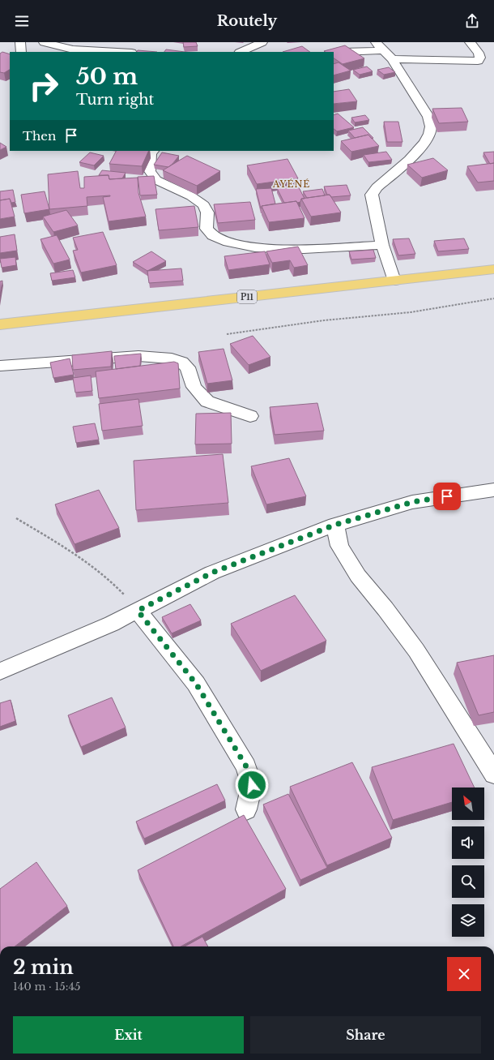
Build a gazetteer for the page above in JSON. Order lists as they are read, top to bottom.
{
  "streets": {
    "main road": ["P11"]
  },
  "districts": ["AYÉNÉ"],
  "north": "top left",
  "page": {
    "header": "Routely",
    "turn": ["50 m", "Turn right"],
    "then": "Then",
    "heading": ["2 min", "140 m · 15:45"],
    "buttons": ["Exit", "Share"]
  }
}
